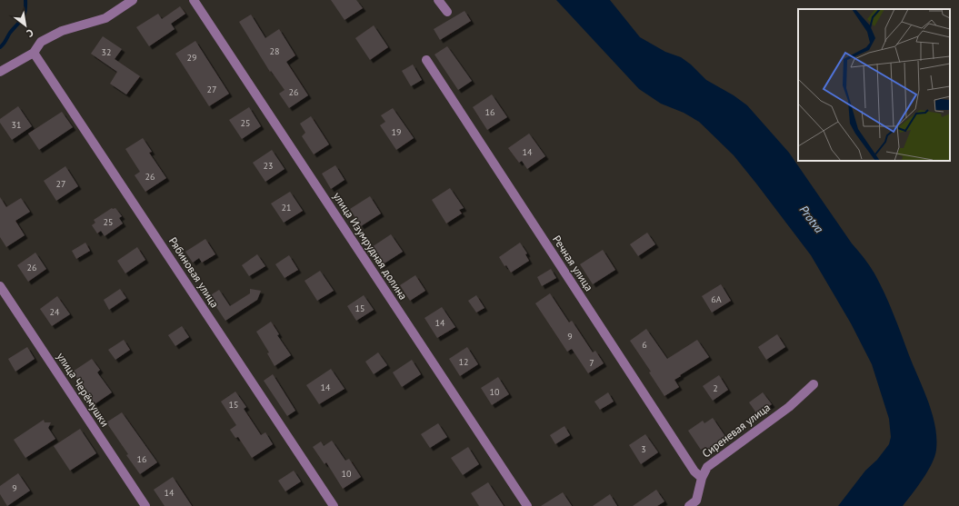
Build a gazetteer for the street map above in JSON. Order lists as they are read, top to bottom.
{
  "streets": {
    "street": [
      "улица Изумрудная долина",
      "Речная улица",
      "Рябиновая улица",
      "улица Черёмушки",
      "Сиреневая улица"
    ]
  },
  "crossings": [
    ["Речная улица", "Сиреневая улица"]
  ],
  "water": ["Protva"],
  "house_numbers": [
    "28",
    "32",
    "29",
    "27",
    "26",
    "16",
    "25",
    "31",
    "19",
    "14",
    "23",
    "26",
    "27",
    "21",
    "25",
    "26",
    "6А",
    "15",
    "24",
    "14",
    "9",
    "6",
    "12",
    "7",
    "14",
    "2",
    "10",
    "15",
    "3",
    "16",
    "10",
    "9",
    "14"
  ],
  "north": "bottom right"
}
